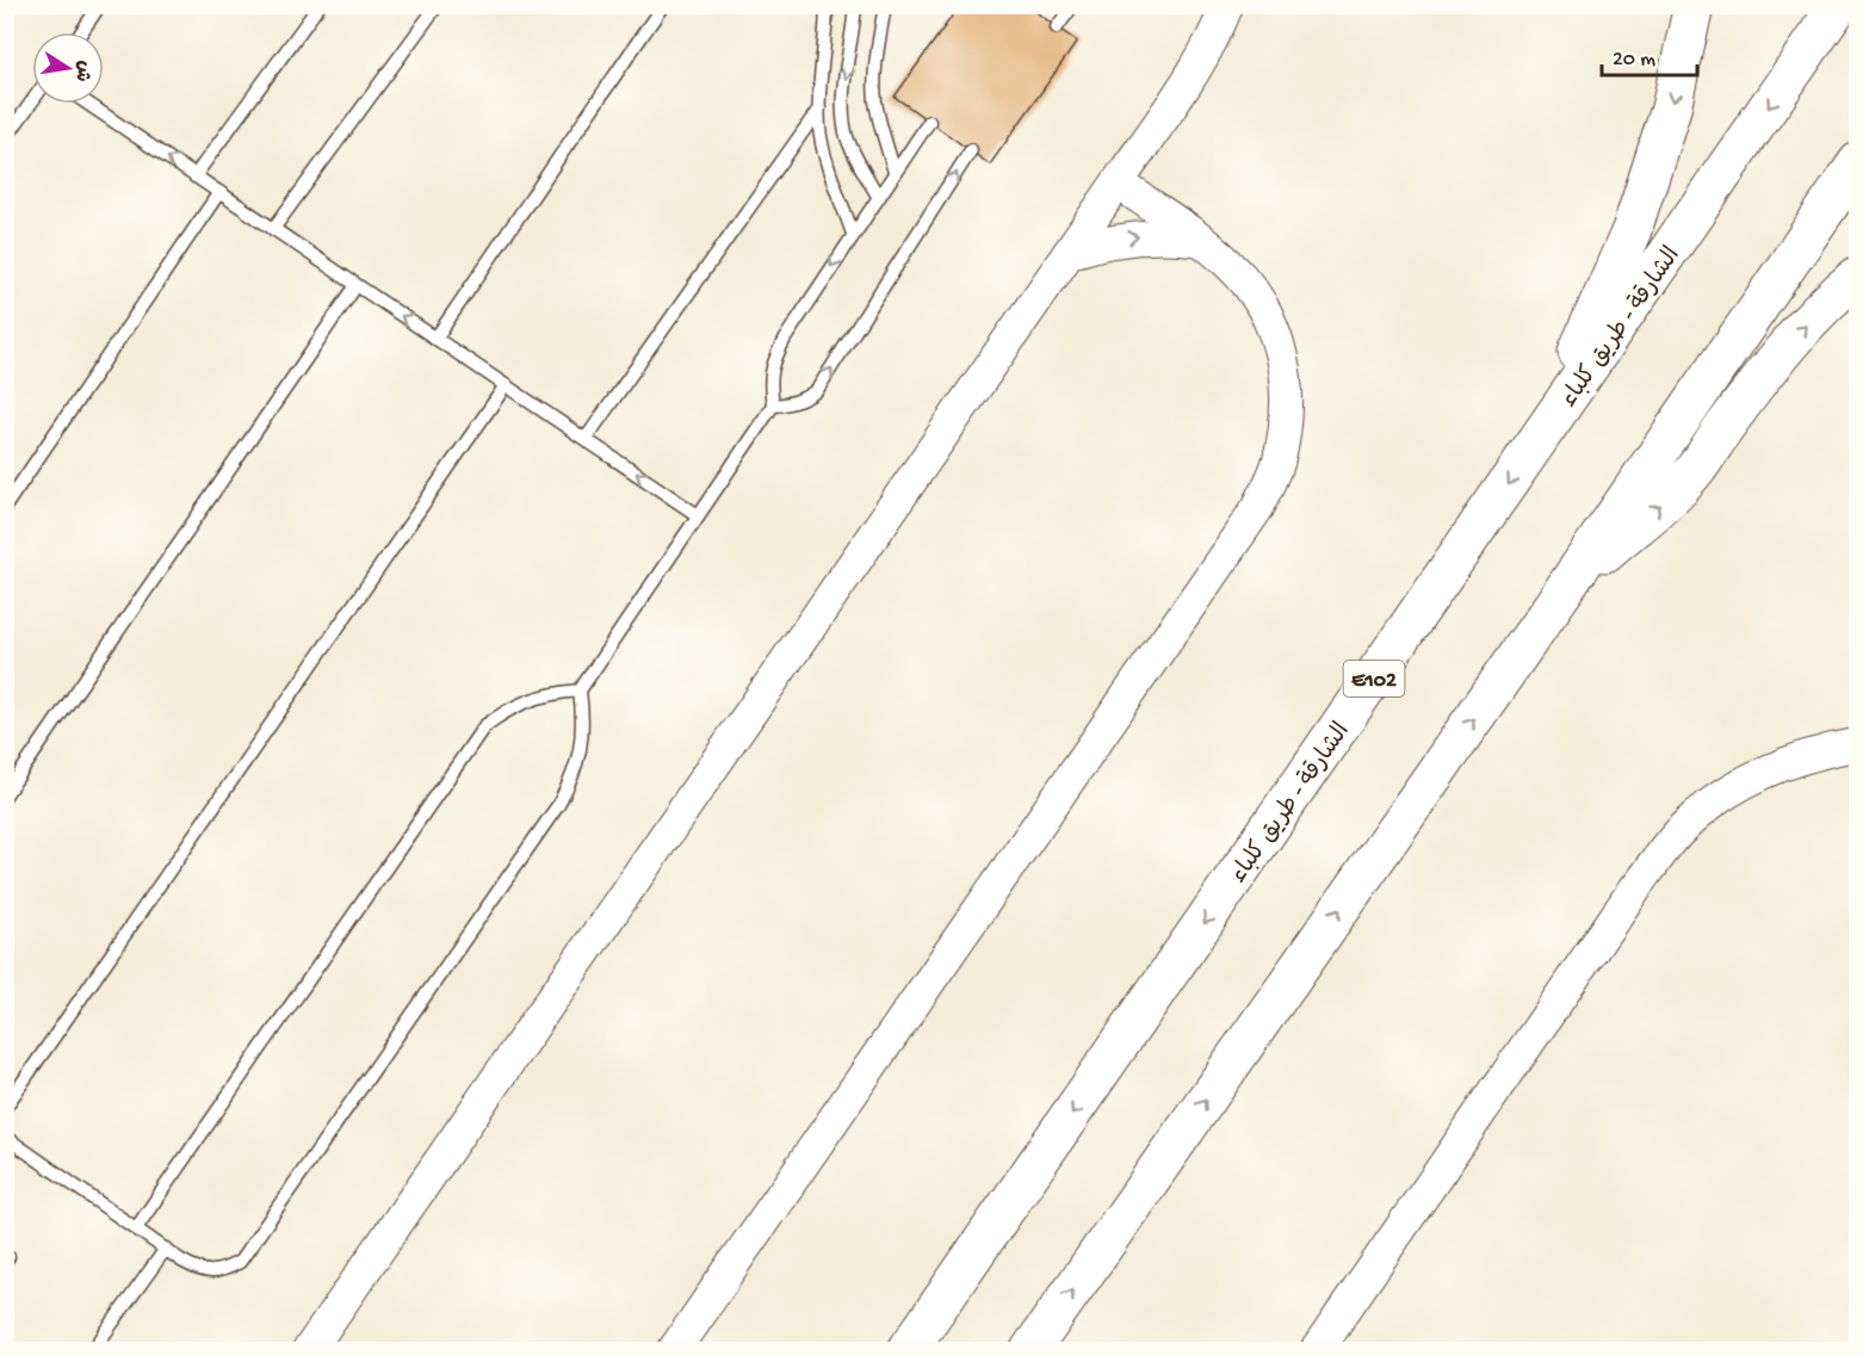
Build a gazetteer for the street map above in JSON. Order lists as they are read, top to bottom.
{
  "streets": {
    "highway": ["الشارقة - طريق كلباء", "E102"]
  },
  "scale_bar": "20 m",
  "north": "right"
}
